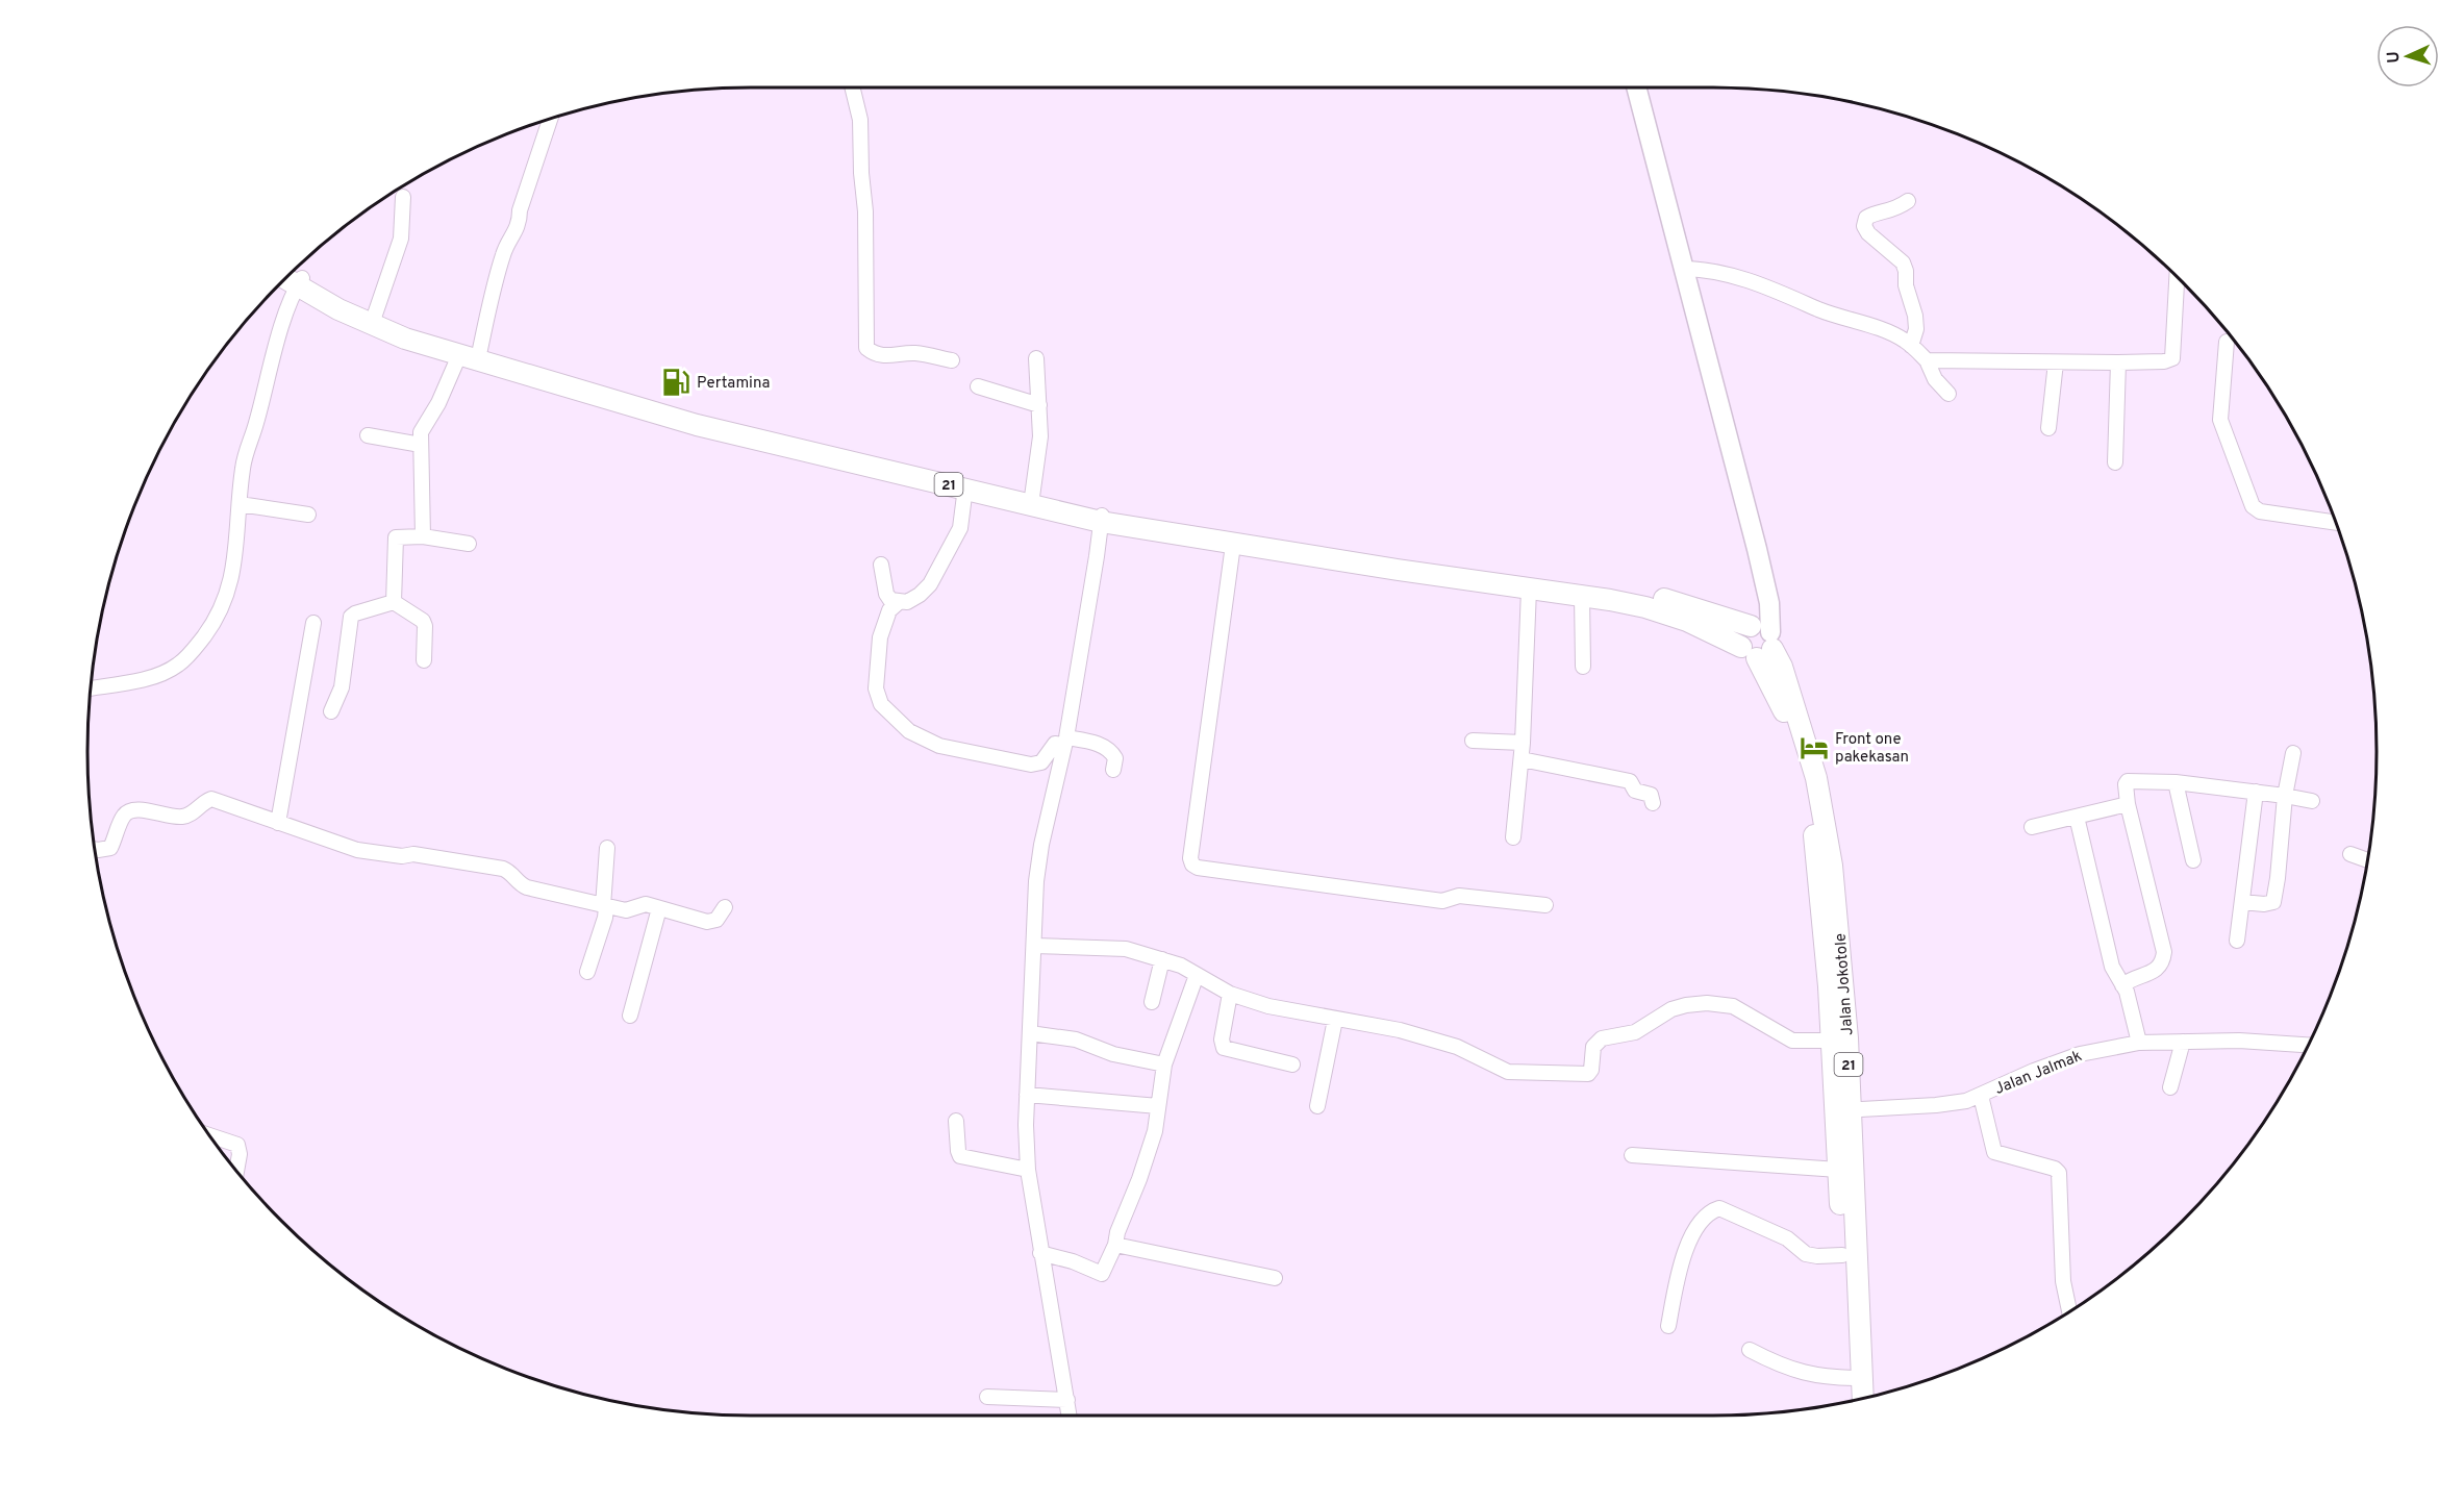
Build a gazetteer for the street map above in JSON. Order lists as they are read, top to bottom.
{
  "streets": {
    "highway": ["21", "Jalan Jokotole"],
    "street": ["Jalan Jalmak"]
  },
  "crossings": [
    ["21", "Jalan Jokotole"],
    ["Jalan Jokotole", "Jalan Jalmak"]
  ],
  "places": {
    "fuel station": ["Pertamina"],
    "hotel": ["Front one pakekasan"]
  },
  "north": "left"
}
